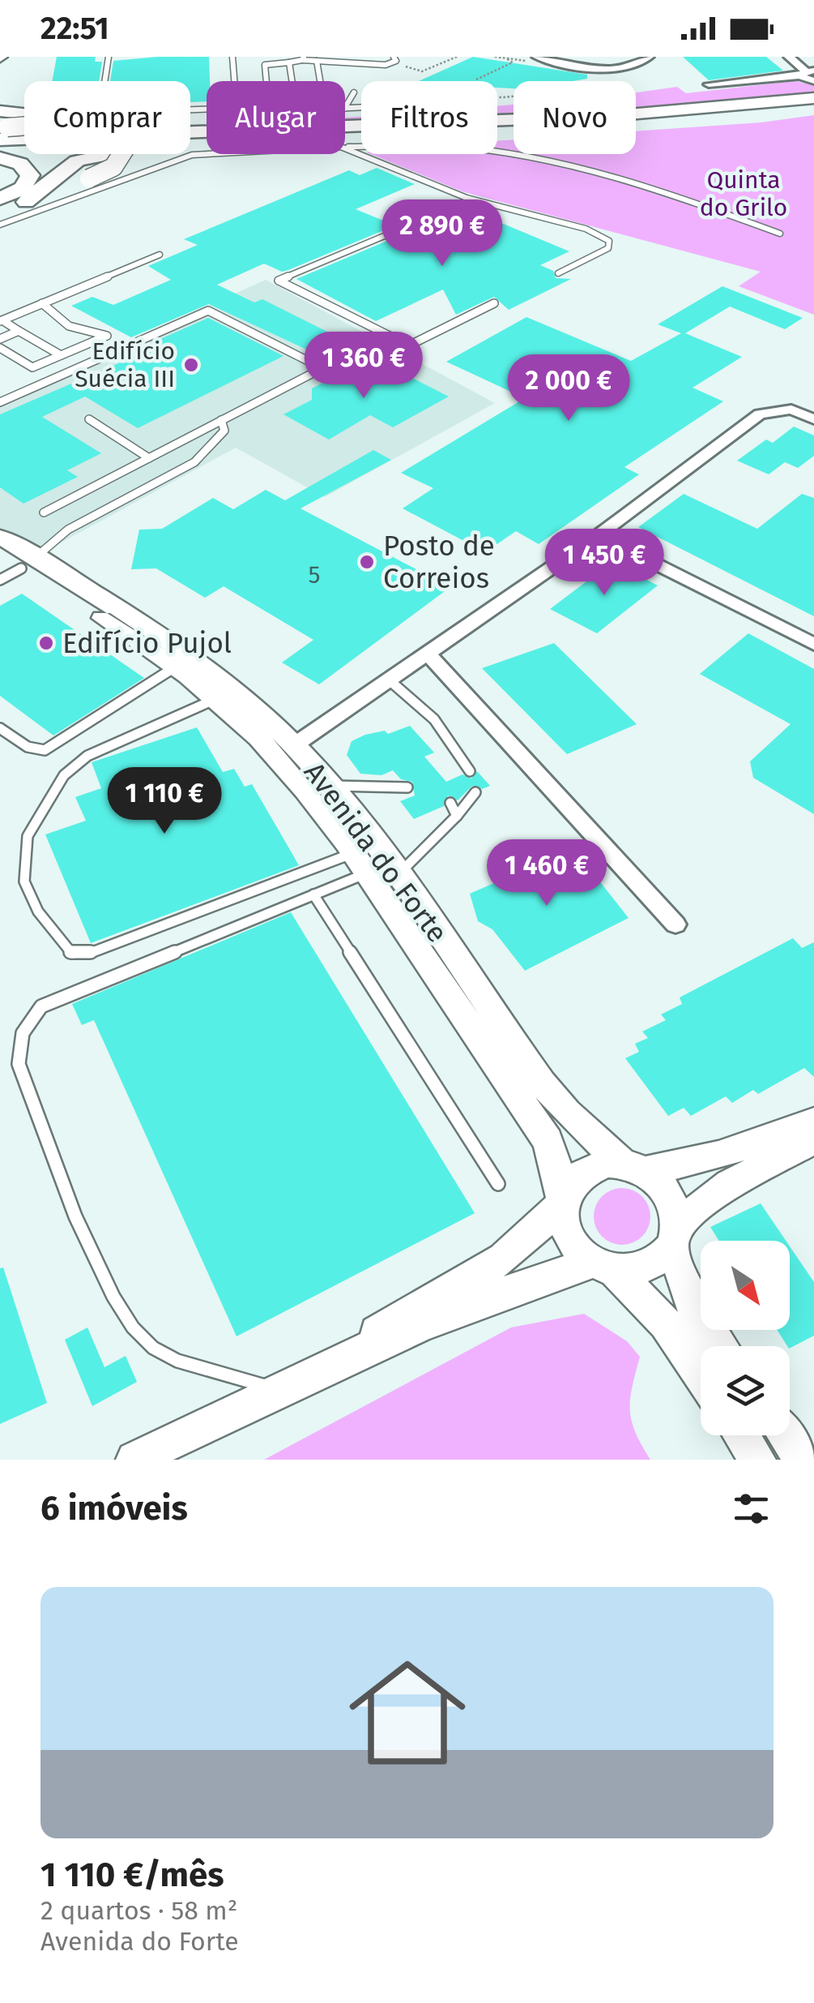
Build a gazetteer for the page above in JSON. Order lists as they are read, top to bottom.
{
  "streets": {
    "street": ["Avenida do Forte"]
  },
  "parks": ["Quinta do Grilo"],
  "places": ["Edifício Suécia III", "Posto de Correios", "Edifício Pujol"],
  "house_numbers": ["5"],
  "north": "bottom right",
  "page": {
    "status": "22:51",
    "chip": [
      "Comprar",
      "Alugar",
      "Filtros",
      "Novo"
    ],
    "price": [
      "2 890 €",
      "1 360 €",
      "2 000 €",
      "1 450 €",
      "1 110 €",
      "1 460 €"
    ],
    "heading": "6 imóveis",
    "list": [
      {
        "name": "1 110 €/mês",
        "note": "2 quartos · 58 m² · Avenida do Forte"
      }
    ]
  }
}
